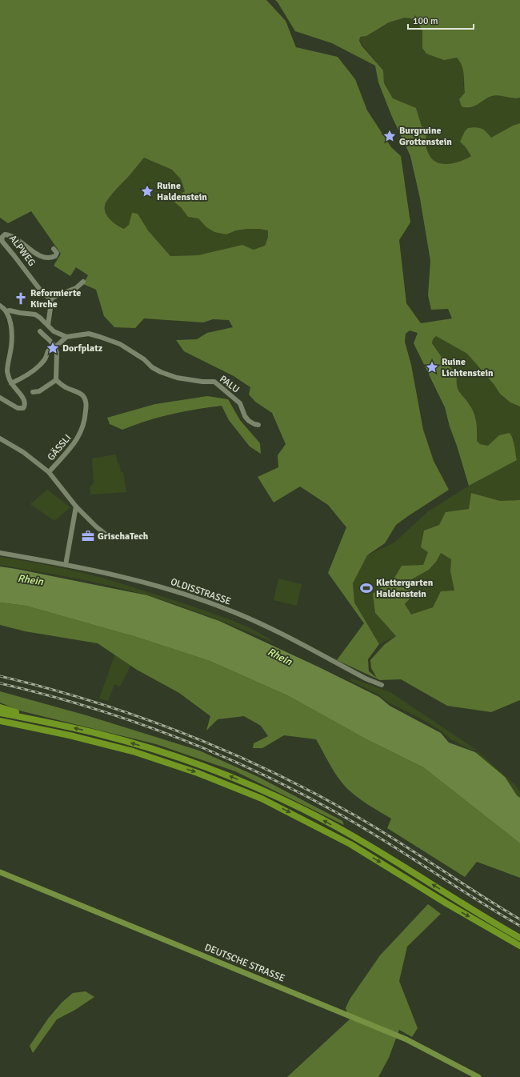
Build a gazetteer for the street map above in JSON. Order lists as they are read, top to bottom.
{
  "streets": {
    "main road": ["DEUTSCHE STRASSE"],
    "street": [
      "ALPWEG",
      "PALU",
      "GÄSSLI",
      "OLDISSTRASSE"
    ]
  },
  "water": ["Rhein"],
  "places": {
    "place": [
      "Burgruine Grottenstein",
      "Ruine Haldenstein",
      "Dorfplatz",
      "Ruine Lichtenstein"
    ],
    "church": ["Reformierte Kirche"],
    "office": ["GrischaTech"],
    "sports": ["Klettergarten Haldenstein"]
  },
  "scale_bar": "100 m"
}
